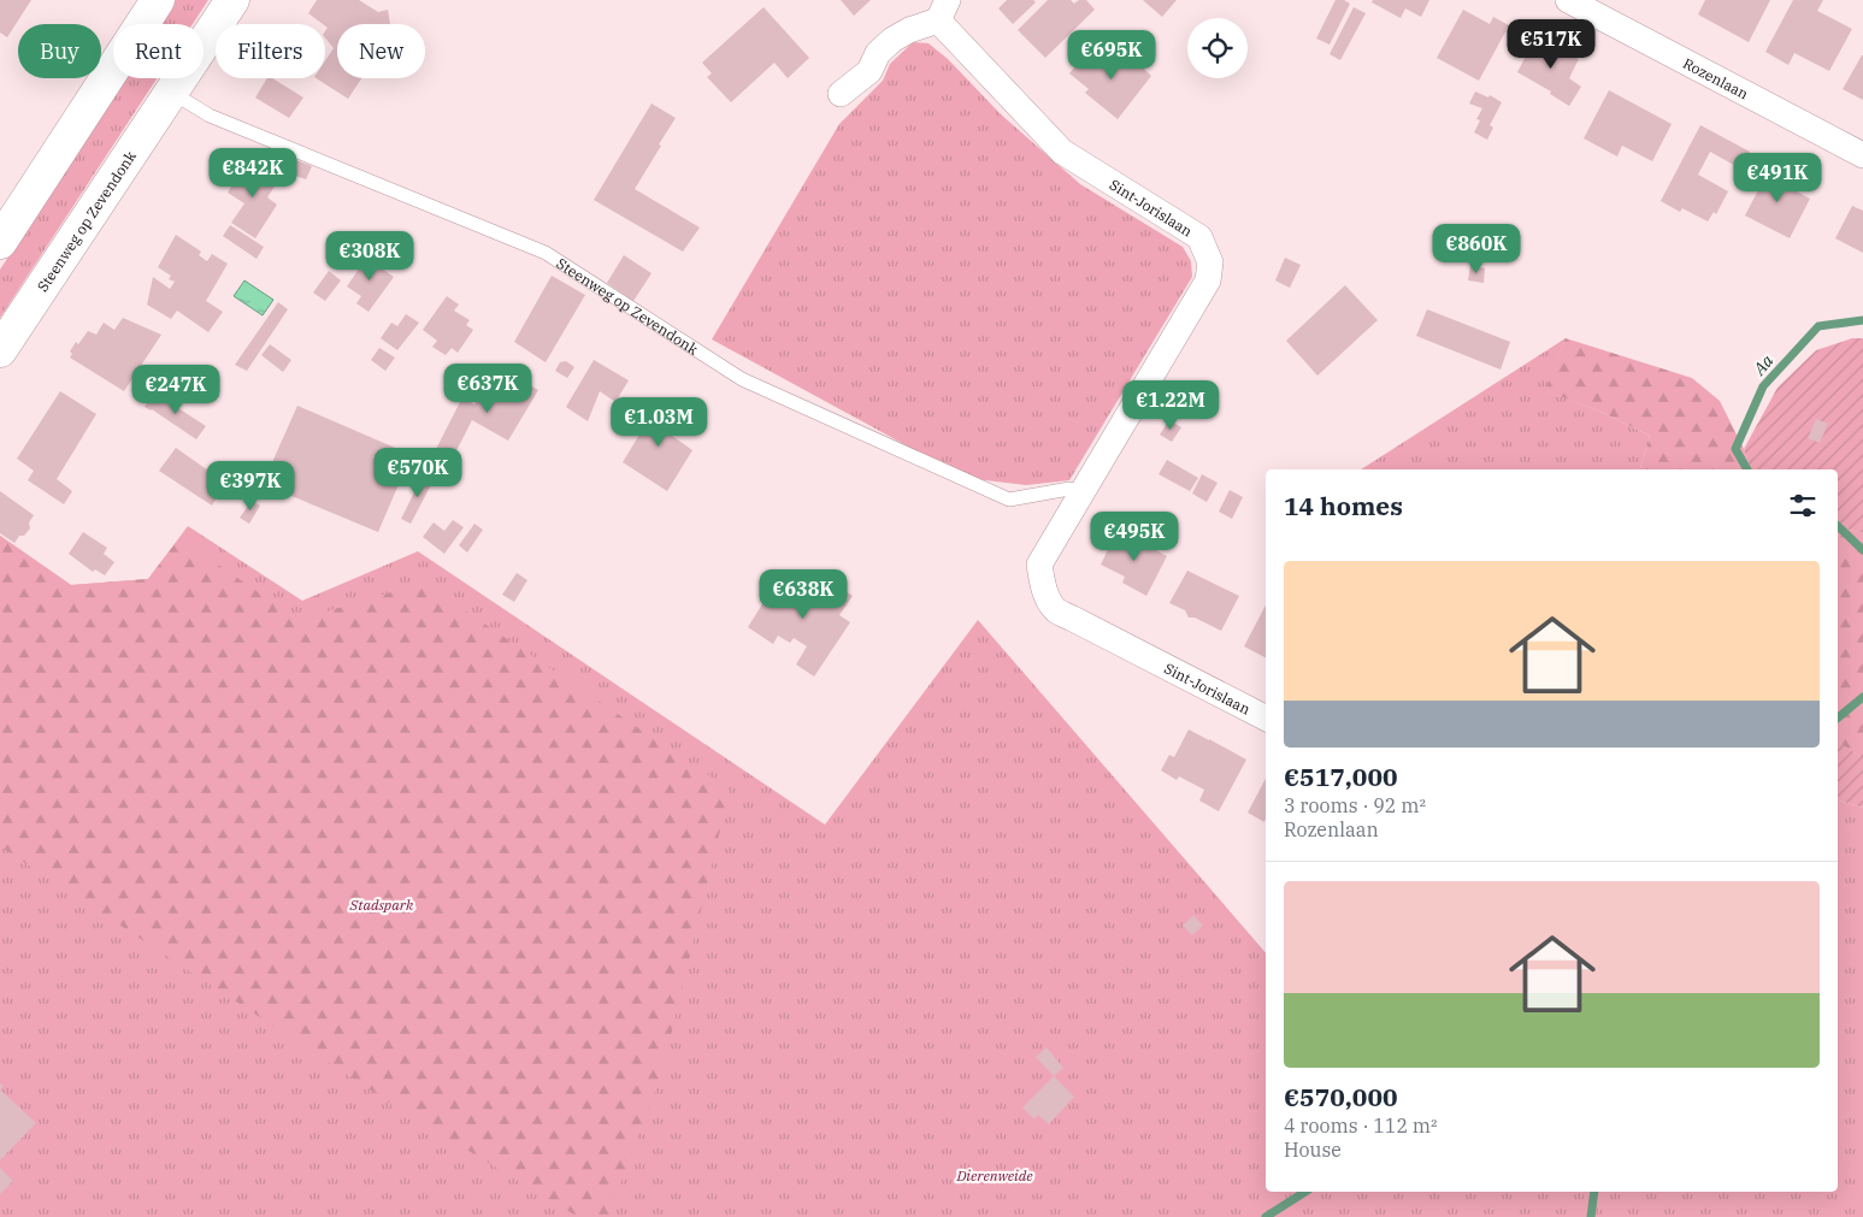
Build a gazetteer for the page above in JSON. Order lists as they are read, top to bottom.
{
  "streets": {
    "main road": ["Steenweg op Zevendonk"],
    "street": ["Rozenlaan", "Sint-Jorislaan"]
  },
  "crossings": [
    ["Sint-Jorislaan", "Steenweg op Zevendonk"]
  ],
  "water": ["Aa"],
  "parks": ["Stadspark", "Dierenweide"],
  "page": {
    "price": [
      "€517K",
      "€695K",
      "€842K",
      "€491K",
      "€860K",
      "€308K",
      "€637K",
      "€247K",
      "€1.22M",
      "€1.03M",
      "€570K",
      "€397K",
      "€495K",
      "€638K"
    ],
    "chip": [
      "Buy",
      "Rent",
      "Filters",
      "New"
    ],
    "heading": "14 homes",
    "list": [
      {
        "name": "€517,000",
        "note": "3 rooms · 92 m² · Rozenlaan"
      },
      {
        "name": "€570,000",
        "note": "4 rooms · 112 m² · House"
      }
    ]
  }
}
